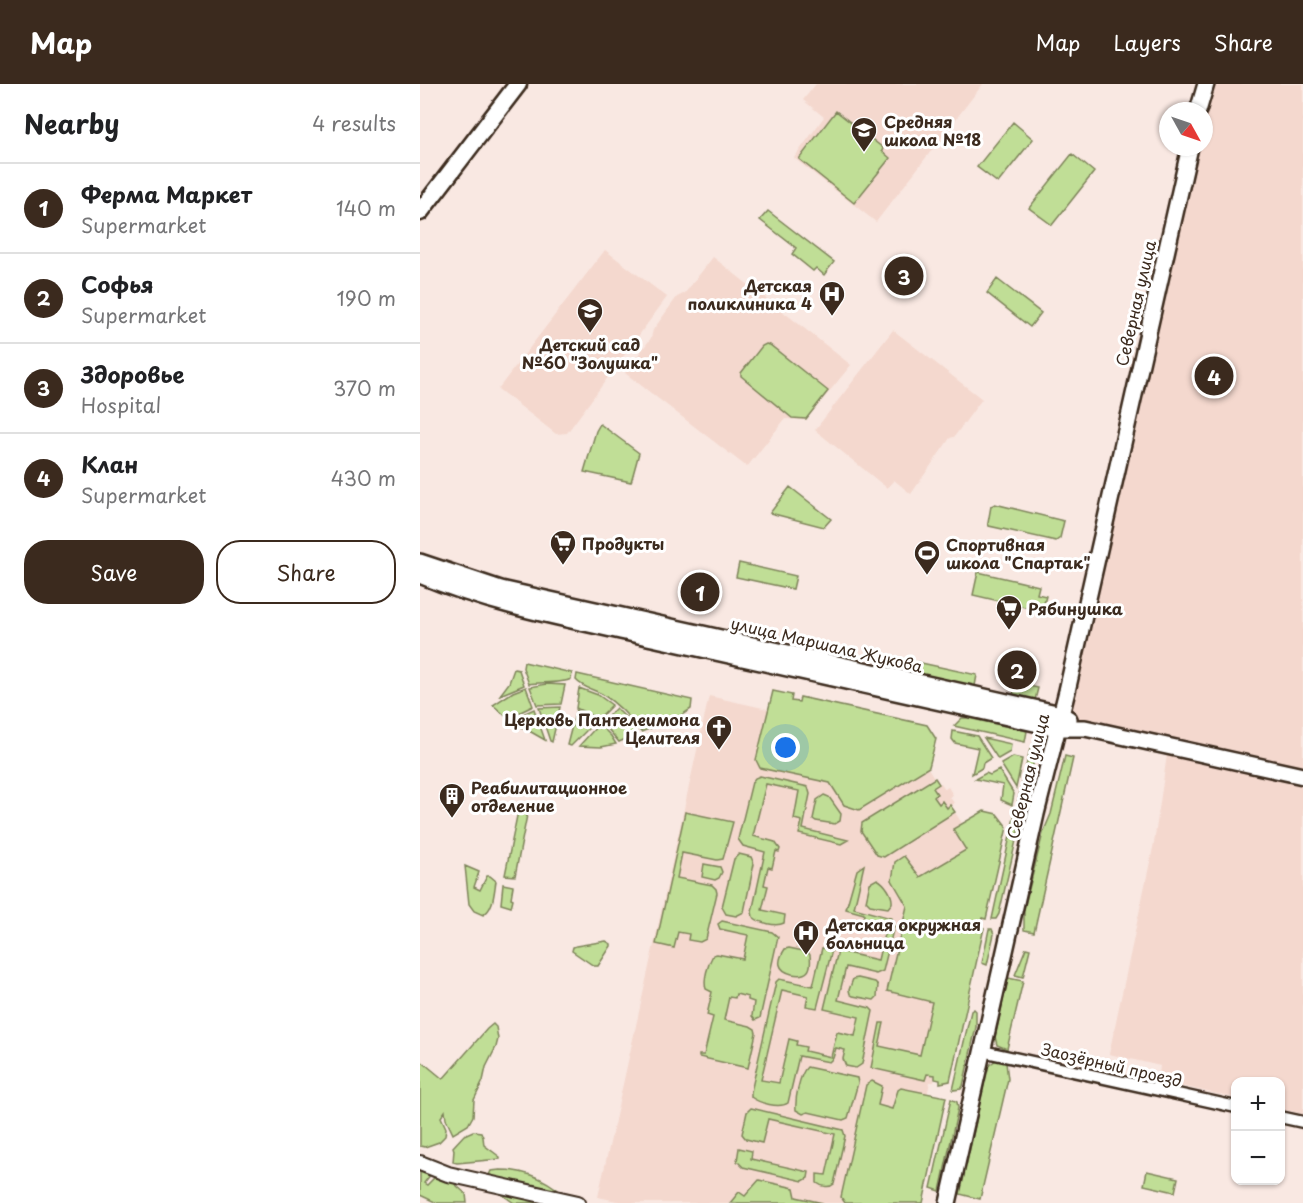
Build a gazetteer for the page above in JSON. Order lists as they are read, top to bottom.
{
  "streets": {
    "main road": ["Северная улица", "улица Маршала Жукова"],
    "street": ["Заозёрный проезд"]
  },
  "crossings": [
    ["Северная улица", "улица Маршала Жукова"],
    ["Северная улица", "Заозёрный проезд"]
  ],
  "places": {
    "school or university": ["Средняя школа №18", "Детский сад №60 \"Золушка\""],
    "hospital": ["Детская поликлиника 4", "Детская окружная больница"],
    "supermarket": ["Продукты", "Рябинушка"],
    "sports": ["Спортивная школа \"Спартак\""],
    "church": ["Церковь Пантелеимона Целителя"],
    "building": ["Реабилитационное отделение"]
  },
  "north": "bottom right",
  "page": {
    "header": "Map",
    "nav": ["Map", "Layers", "Share"],
    "heading": ["Nearby", "4 results"],
    "list": [
      {
        "mark": "1",
        "name": "Ферма Маркет",
        "note": "Supermarket",
        "value": "140 m"
      },
      {
        "mark": "2",
        "name": "Софья",
        "note": "Supermarket",
        "value": "190 m"
      },
      {
        "mark": "3",
        "name": "Здоровье",
        "note": "Hospital",
        "value": "370 m"
      },
      {
        "mark": "4",
        "name": "Клан",
        "note": "Supermarket",
        "value": "430 m"
      }
    ],
    "pins": [
      "3",
      "4",
      "1",
      "2"
    ],
    "buttons": ["Save", "Share"],
    "map_buttons": ["+", "−"]
  }
}
